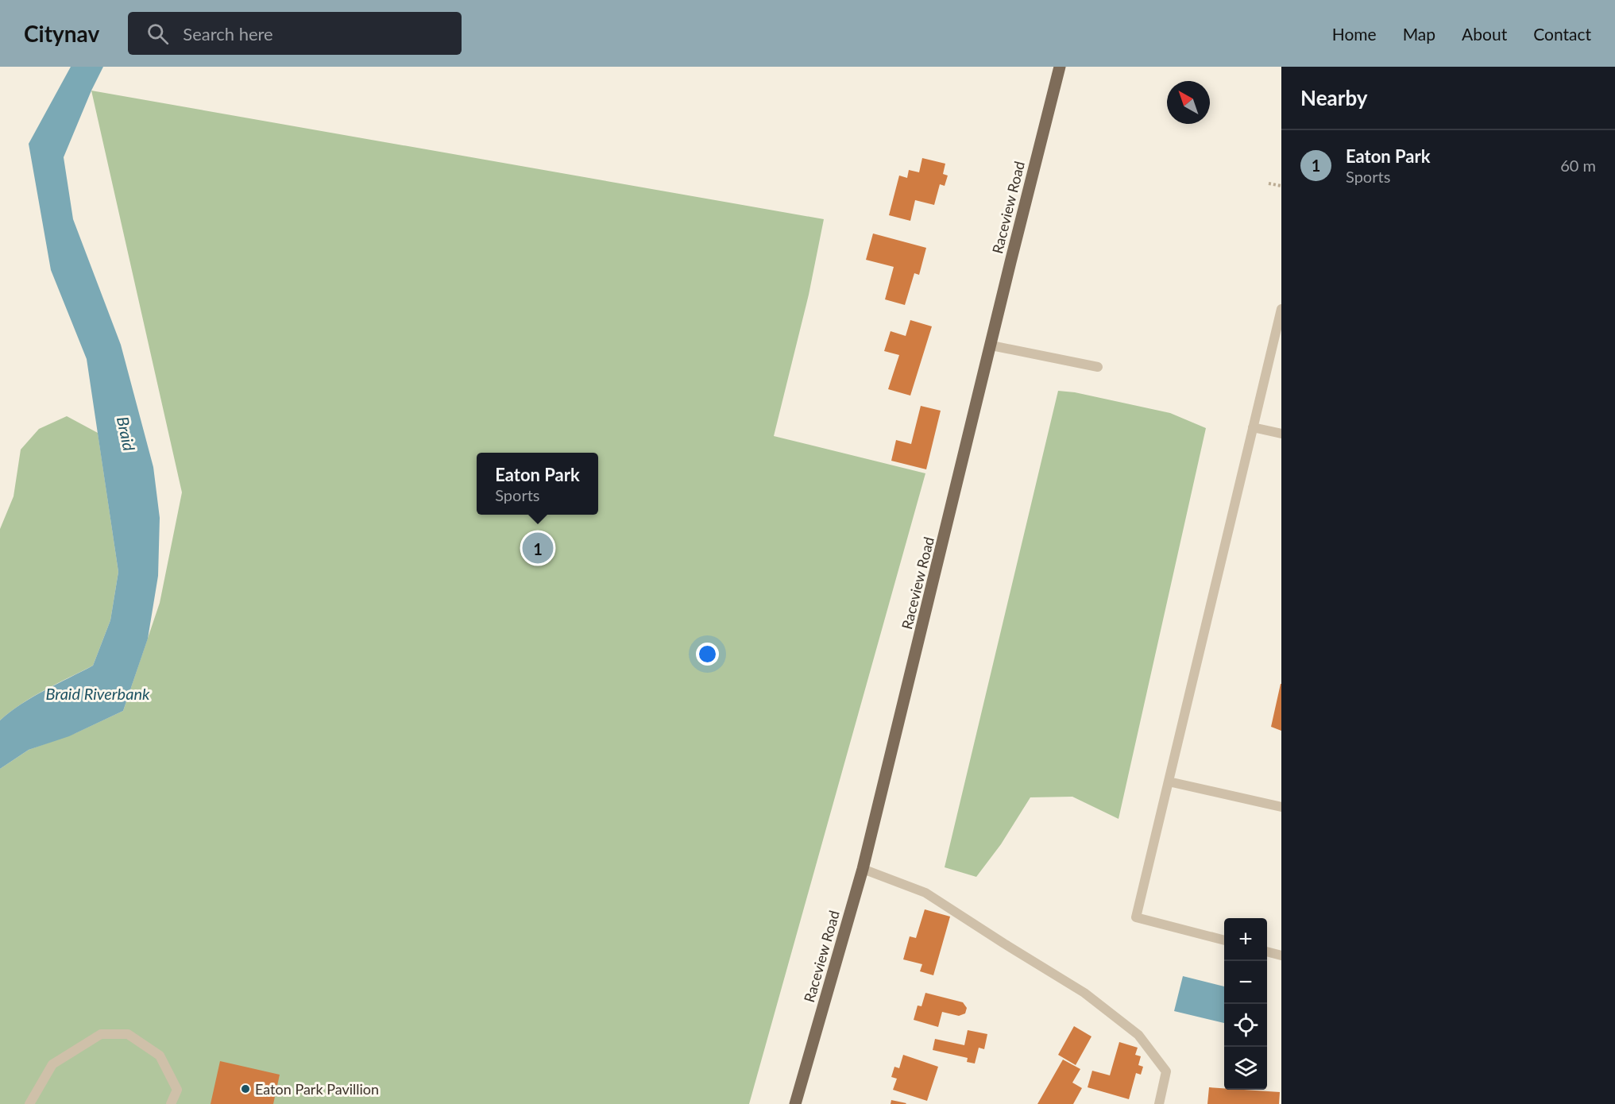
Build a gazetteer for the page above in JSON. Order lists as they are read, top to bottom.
{
  "streets": {
    "main road": ["Raceview Road"]
  },
  "water": ["Braid", "Braid Riverbank"],
  "places": ["Eaton Park Pavillion"],
  "north": "top left",
  "page": {
    "header": "Citynav",
    "search": "Search here",
    "nav": [
      "Home",
      "Map",
      "About",
      "Contact"
    ],
    "heading": "Nearby",
    "list": [
      {
        "mark": "1",
        "name": "Eaton Park",
        "note": "Sports",
        "value": "60 m"
      }
    ],
    "popup": ["Eaton Park", "Sports"],
    "pins": "1",
    "map_buttons": ["+", "−"]
  }
}
